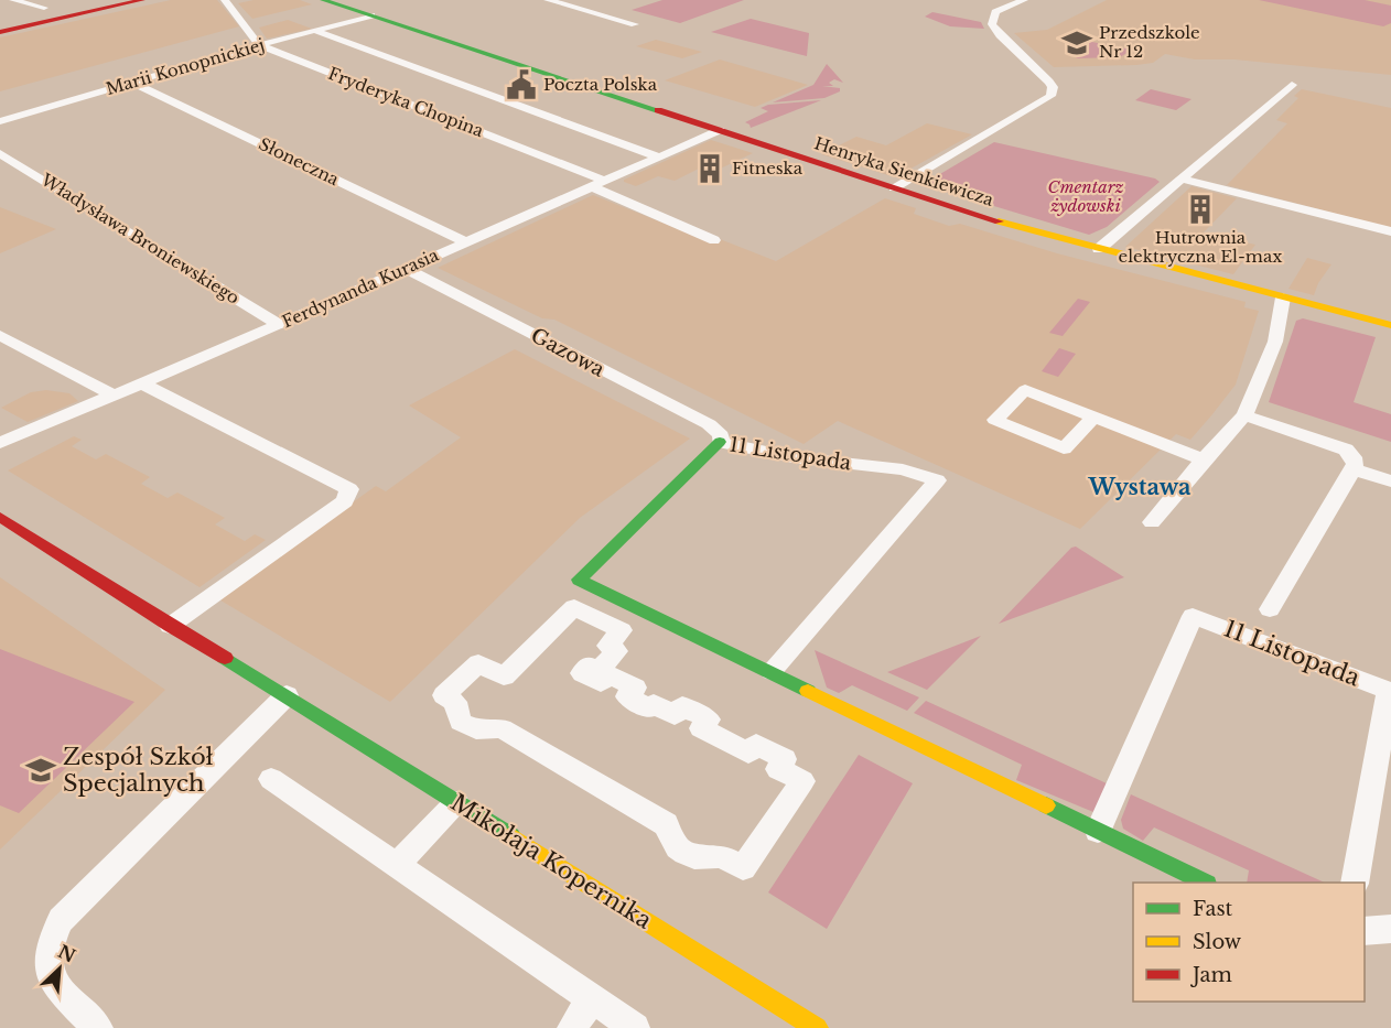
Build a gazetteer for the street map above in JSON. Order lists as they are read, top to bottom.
{
  "streets": {
    "street": [
      "Marii Konopnickiej",
      "Fryderyka Chopina",
      "Słoneczna",
      "Henryka Sienkiewicza",
      "Władysława Broniewskiego",
      "Ferdynanda Kurasia",
      "Gazowa",
      "11 Listopada",
      "Mikołaja Kopernika"
    ]
  },
  "crossings": [
    ["Marii Konopnickiej", "Fryderyka Chopina"],
    ["Marii Konopnickiej", "Słoneczna"],
    ["Marii Konopnickiej", "Henryka Sienkiewicza"],
    ["Fryderyka Chopina", "Ferdynanda Kurasia"],
    ["Słoneczna", "Ferdynanda Kurasia"],
    ["Henryka Sienkiewicza", "Ferdynanda Kurasia"],
    ["Władysława Broniewskiego", "Ferdynanda Kurasia"],
    ["Ferdynanda Kurasia", "Gazowa"],
    ["Gazowa", "11 Listopada"]
  ],
  "districts": ["Wystawa"],
  "parks": ["Cmentarz żydowski"],
  "places": {
    "school or university": ["Przedszkole Nr 12", "Zespół Szkół Specjalnych"],
    "public building": ["Poczta Polska"],
    "building": ["Fitneska", "Hutrownia elektryczna El-max"]
  },
  "legend": ["Fast", "Slow", "Jam"],
  "north": "top right"
}
